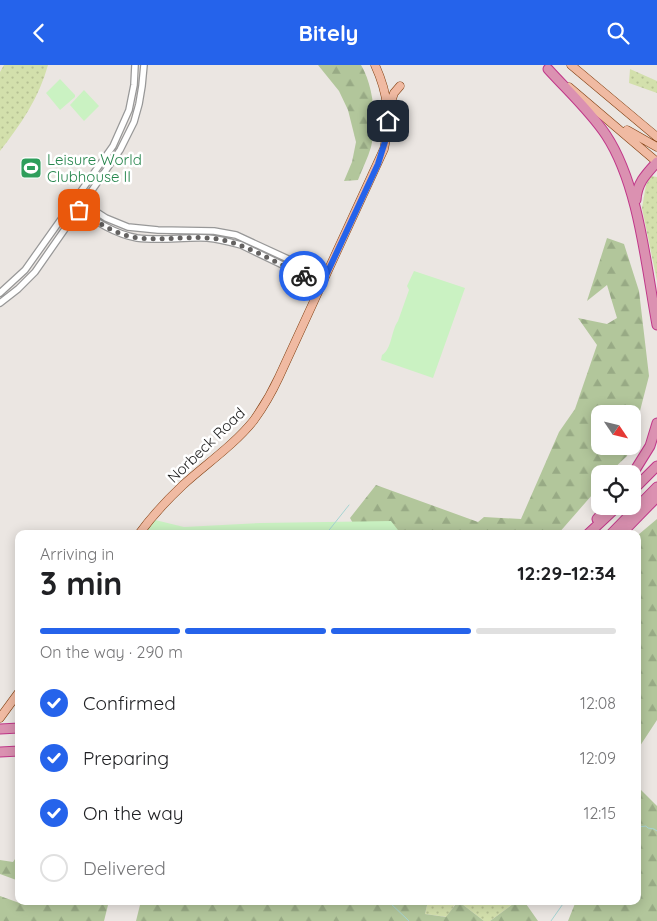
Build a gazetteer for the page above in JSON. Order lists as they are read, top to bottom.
{
  "streets": {
    "main road": ["Norbeck Road"]
  },
  "places": {
    "sports": ["Leisure World Clubhouse II"]
  },
  "north": "bottom right",
  "page": {
    "header": "Bitely",
    "heading": ["3 min", "Arriving in", "12:29–12:34"],
    "bar": "On the way · 290 m",
    "list": [
      ["Confirmed", "12:08"],
      ["Preparing", "12:09"],
      ["On the way", "12:15"],
      "Delivered"
    ]
  }
}
